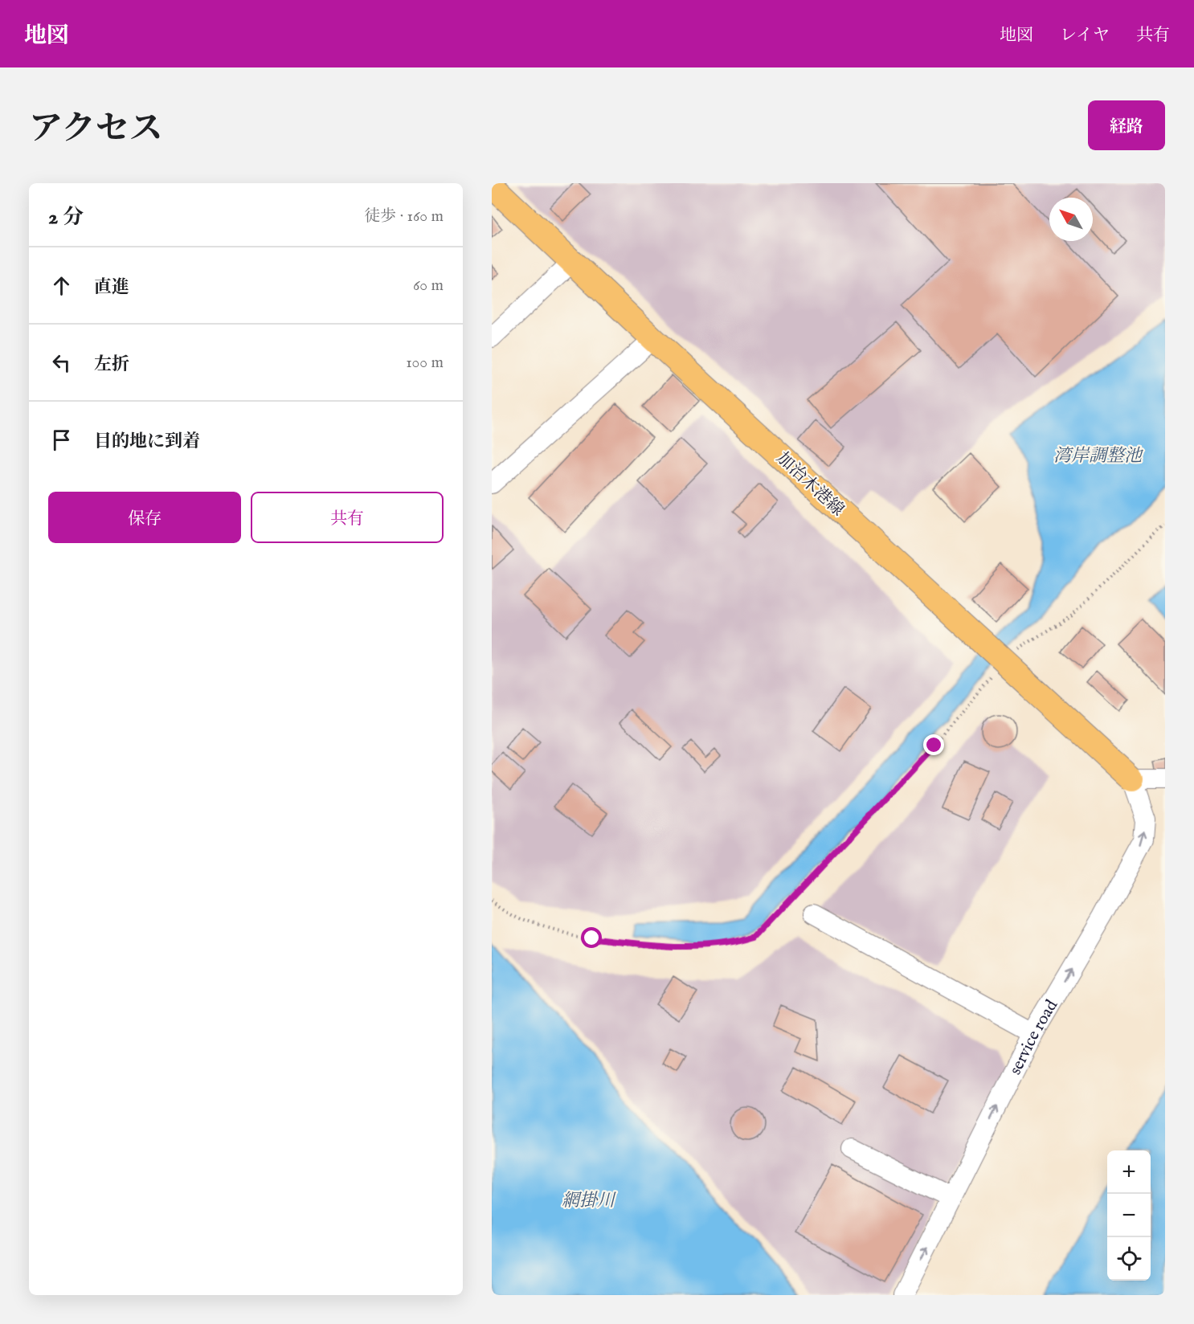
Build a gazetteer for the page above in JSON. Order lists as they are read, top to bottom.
{
  "streets": {
    "main road": ["加治木港線"],
    "street": ["service road"]
  },
  "crossings": [
    ["加治木港線", "service road"]
  ],
  "one_way": ["service road"],
  "water": ["湾岸調整池", "網掛川"],
  "north": "top left",
  "page": {
    "header": "地図",
    "nav": ["地図", "レイヤ", "共有"],
    "title": "アクセス",
    "buttons": [
      "経路",
      ["保存", "共有"]
    ],
    "heading": ["2 分", "徒歩 · 160 m"],
    "list": [
      ["直進", "60 m"],
      ["左折", "100 m"],
      "目的地に到着"
    ],
    "map_buttons": ["+", "−"]
  }
}
